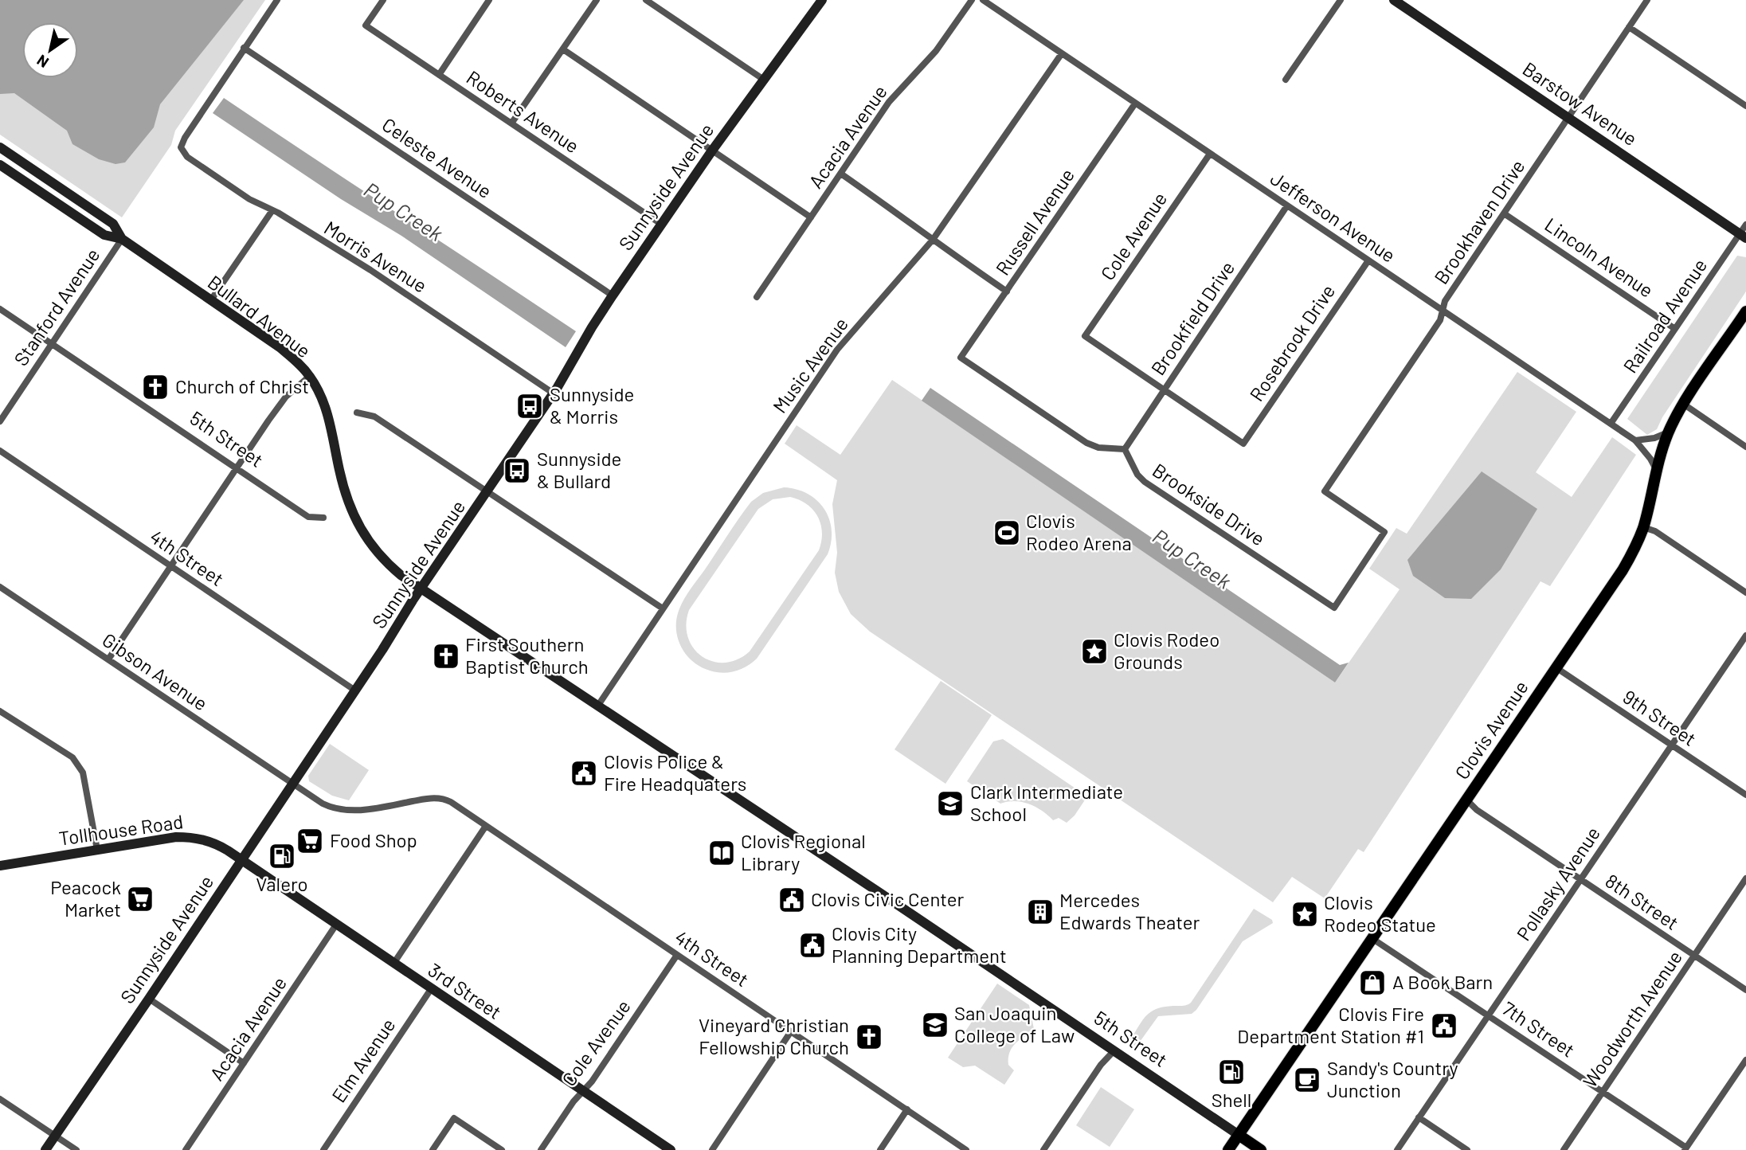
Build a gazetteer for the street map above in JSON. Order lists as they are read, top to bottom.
{
  "streets": {
    "main road": [
      "Barstow Avenue",
      "Sunnyside Avenue",
      "Bullard Avenue",
      "5th Street",
      "Clovis Avenue",
      "Tollhouse Road",
      "3rd Street"
    ],
    "street": [
      "Roberts Avenue",
      "Acacia Avenue",
      "Celeste Avenue",
      "Jefferson Avenue",
      "Russell Avenue",
      "Brookhaven Drive",
      "Cole Avenue",
      "Morris Avenue",
      "Lincoln Avenue",
      "Stanford Avenue",
      "Railroad Avenue",
      "Brookfield Drive",
      "Rosebrook Drive",
      "Music Avenue",
      "Brookside Drive",
      "4th Street",
      "Gibson Avenue",
      "9th Street",
      "Pollasky Avenue",
      "8th Street",
      "Woodworth Avenue",
      "7th Street",
      "Elm Avenue"
    ]
  },
  "crossings": [
    ["Barstow Avenue", "Brookhaven Drive"],
    ["Barstow Avenue", "Railroad Avenue"],
    ["Roberts Avenue", "Sunnyside Avenue"],
    ["Acacia Avenue", "3rd Street"],
    ["Celeste Avenue", "Sunnyside Avenue"],
    ["Celeste Avenue", "Morris Avenue"],
    ["Sunnyside Avenue", "Morris Avenue"],
    ["Sunnyside Avenue", "Bullard Avenue"],
    ["Sunnyside Avenue", "5th Street"],
    ["Sunnyside Avenue", "4th Street"],
    ["Sunnyside Avenue", "Gibson Avenue"],
    ["Sunnyside Avenue", "Tollhouse Road"],
    ["Sunnyside Avenue", "3rd Street"],
    ["Jefferson Avenue", "Russell Avenue"],
    ["Jefferson Avenue", "Brookhaven Drive"],
    ["Jefferson Avenue", "Cole Avenue"],
    ["Jefferson Avenue", "Railroad Avenue"],
    ["Jefferson Avenue", "Brookfield Drive"],
    ["Jefferson Avenue", "Rosebrook Drive"],
    ["Jefferson Avenue", "Music Avenue"],
    ["Jefferson Avenue", "Clovis Avenue"],
    ["Russell Avenue", "Brookfield Drive"],
    ["Russell Avenue", "Brookside Drive"],
    ["Brookhaven Drive", "Lincoln Avenue"],
    ["Brookhaven Drive", "Brookside Drive"],
    ["Cole Avenue", "Brookfield Drive"],
    ["Cole Avenue", "Rosebrook Drive"],
    ["Cole Avenue", "4th Street"],
    ["Cole Avenue", "3rd Street"],
    ["Lincoln Avenue", "Railroad Avenue"],
    ["Stanford Avenue", "Bullard Avenue"],
    ["Stanford Avenue", "5th Street"],
    ["Bullard Avenue", "5th Street"],
    ["Brookfield Drive", "Rosebrook Drive"],
    ["Brookfield Drive", "Brookside Drive"],
    ["Music Avenue", "5th Street"],
    ["5th Street", "Clovis Avenue"],
    ["4th Street", "Gibson Avenue"],
    ["9th Street", "Clovis Avenue"],
    ["9th Street", "Pollasky Avenue"],
    ["Clovis Avenue", "8th Street"],
    ["Clovis Avenue", "7th Street"],
    ["Tollhouse Road", "3rd Street"],
    ["Pollasky Avenue", "8th Street"],
    ["Pollasky Avenue", "7th Street"],
    ["8th Street", "Woodworth Avenue"],
    ["3rd Street", "Elm Avenue"],
    ["Woodworth Avenue", "7th Street"]
  ],
  "water": ["Pup Creek"],
  "places": {
    "church": ["Church of Christ", "First Southern Baptist Church", "Vineyard Christian Fellowship Church"],
    "bus stop": ["Sunnyside & Morris", "Sunnyside & Bullard"],
    "sports": ["Clovis Rodeo Arena"],
    "place": ["Clovis Rodeo Grounds", "Clovis Rodeo Statue"],
    "public building": [
      "Clovis Police & Fire Headquaters",
      "Clovis Civic Center",
      "Clovis City Planning Department",
      "Clovis Fire Department Station #1"
    ],
    "school or university": ["Clark Intermediate School", "San Joaquin College of Law"],
    "supermarket": ["Food Shop", "Peacock Market"],
    "library": ["Clovis Regional Library"],
    "fuel station": ["Valero", "Shell"],
    "building": ["Mercedes Edwards Theater"],
    "shop": ["A Book Barn"],
    "cafe": ["Sandy's Country Junction"]
  },
  "north": "bottom left"
}
